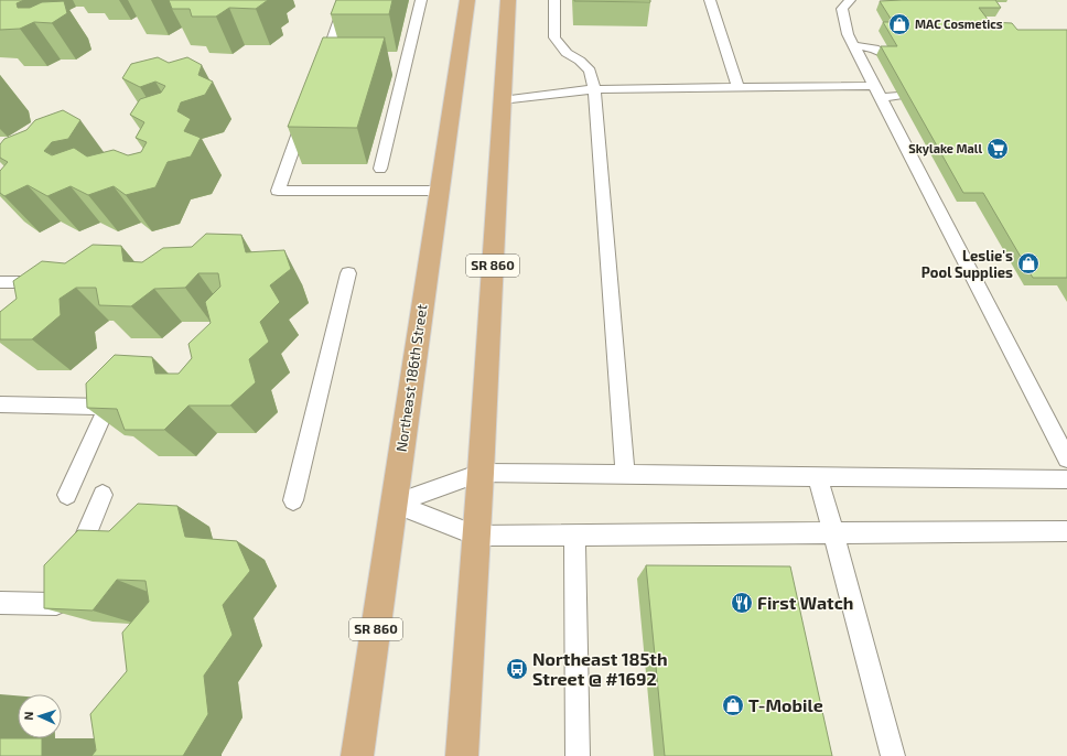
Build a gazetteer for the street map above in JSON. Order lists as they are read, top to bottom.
{
  "streets": {
    "main road": ["SR 860", "Northeast 186th Street"]
  },
  "places": {
    "shop": ["MAC Cosmetics", "Leslie's Pool Supplies", "T-Mobile"],
    "supermarket": ["Skylake Mall"],
    "restaurant": ["First Watch"],
    "bus stop": ["Northeast 185th Street @ #1692"]
  },
  "north": "left"
}
